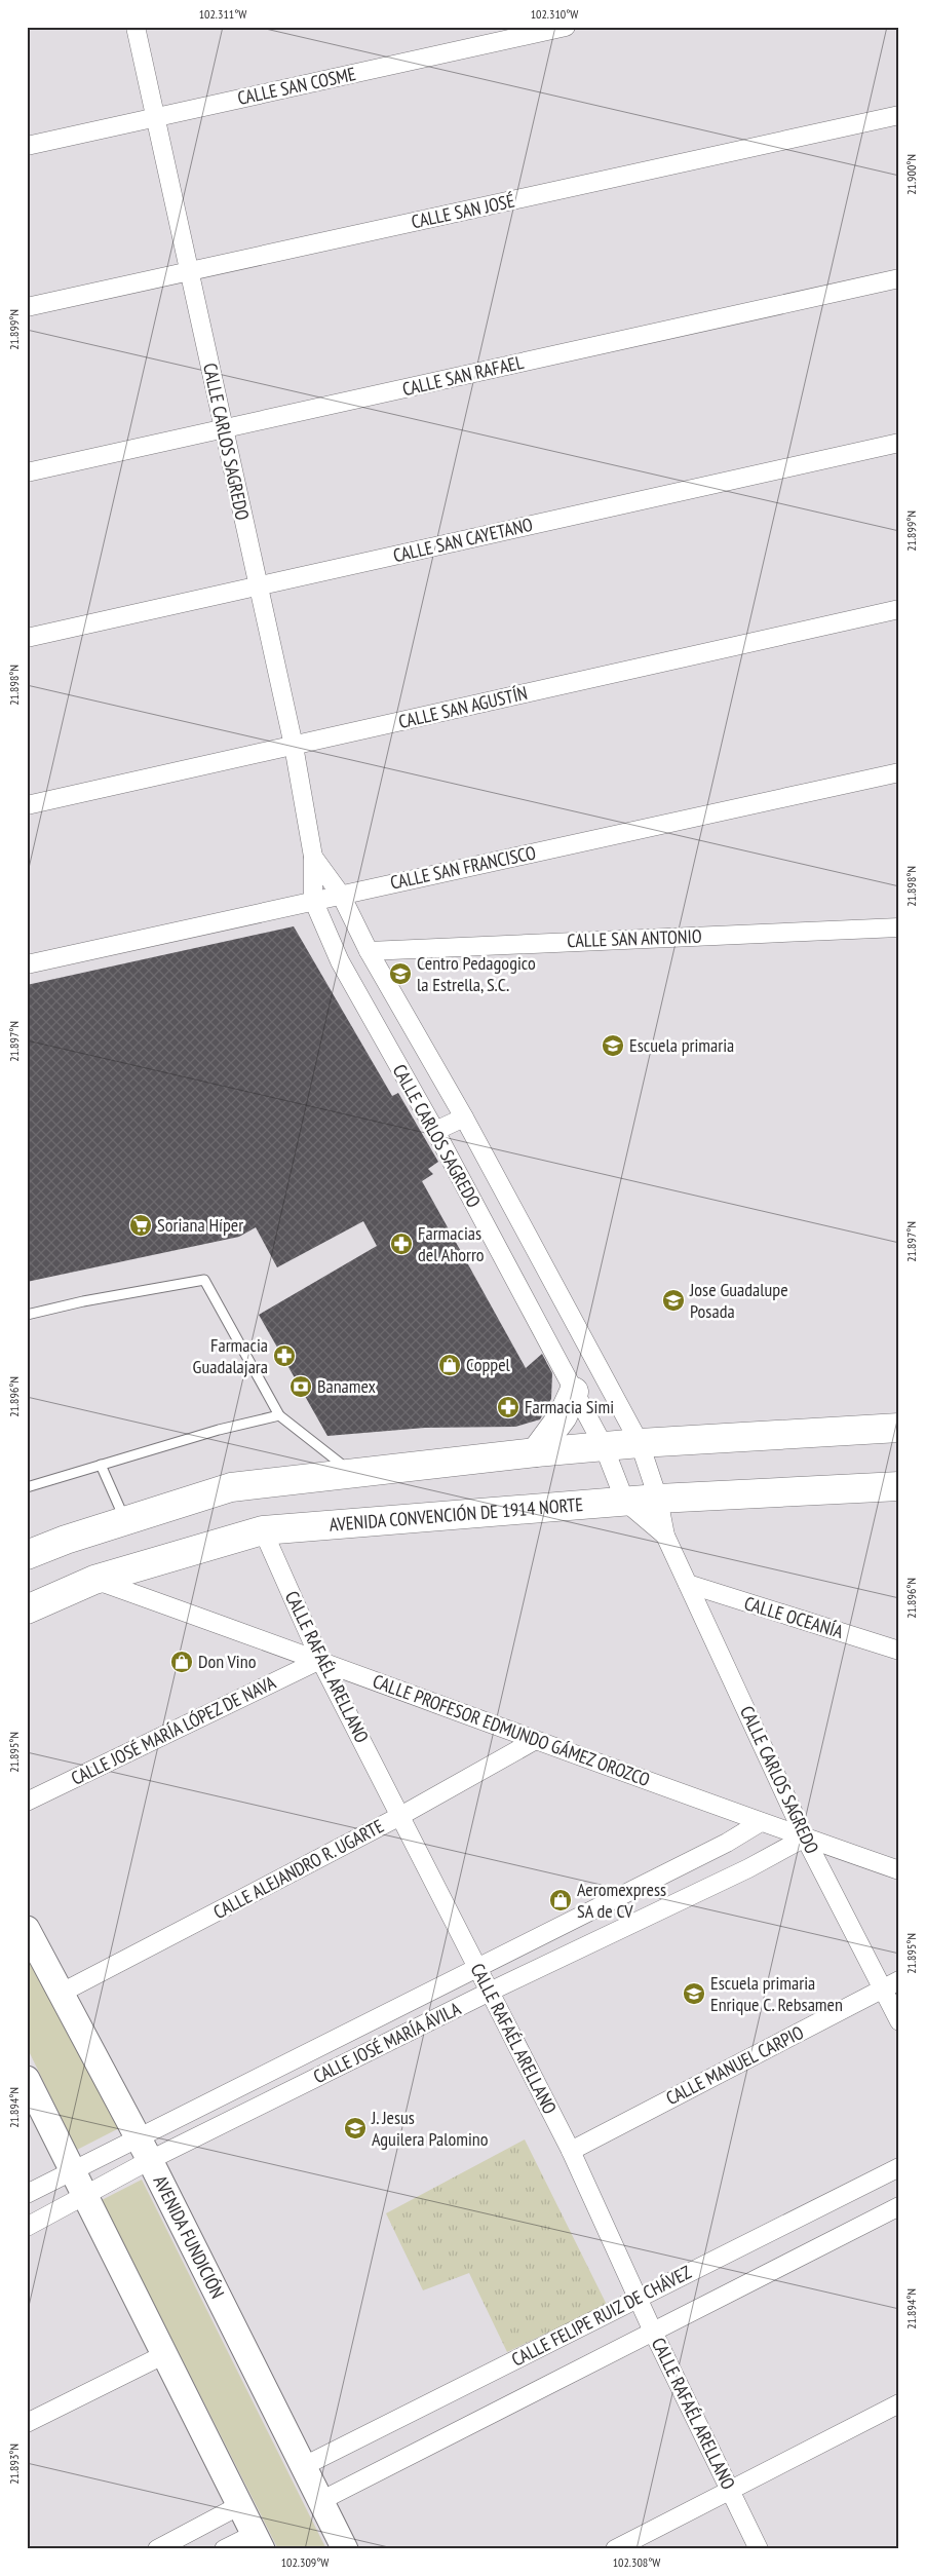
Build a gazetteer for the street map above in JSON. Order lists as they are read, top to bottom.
{
  "streets": {
    "main road": ["AVENIDA CONVENCIÓN DE 1914 NORTE"],
    "street": [
      "CALLE SAN COSME",
      "CALLE SAN JOSÉ",
      "CALLE SAN RAFAEL",
      "CALLE CARLOS SAGREDO",
      "CALLE SAN CAYETANO",
      "CALLE SAN AGUSTÍN",
      "CALLE SAN FRANCISCO",
      "CALLE SAN ANTONIO",
      "CALLE OCEANÍA",
      "CALLE RAFAÉL ARELLANO",
      "CALLE JOSÉ MARÍA LÓPEZ DE NAVA",
      "CALLE PROFESOR EDMUNDO GÁMEZ OROZCO",
      "CALLE ALEJANDRO R. UGARTE",
      "CALLE JOSÉ MARÍA ÁVILA",
      "CALLE MANUEL CARPIO",
      "AVENIDA FUNDICIÓN",
      "CALLE FELIPE RUIZ DE CHÁVEZ"
    ]
  },
  "crossings": [
    ["CALLE SAN COSME", "CALLE CARLOS SAGREDO"],
    ["CALLE SAN JOSÉ", "CALLE CARLOS SAGREDO"],
    ["CALLE SAN RAFAEL", "CALLE CARLOS SAGREDO"],
    ["CALLE CARLOS SAGREDO", "CALLE SAN CAYETANO"],
    ["CALLE CARLOS SAGREDO", "CALLE SAN AGUSTÍN"],
    ["CALLE CARLOS SAGREDO", "CALLE SAN FRANCISCO"],
    ["CALLE CARLOS SAGREDO", "CALLE SAN ANTONIO"],
    ["CALLE CARLOS SAGREDO", "AVENIDA CONVENCIÓN DE 1914 NORTE"],
    ["CALLE CARLOS SAGREDO", "CALLE OCEANÍA"],
    ["CALLE CARLOS SAGREDO", "CALLE PROFESOR EDMUNDO GÁMEZ OROZCO"],
    ["CALLE CARLOS SAGREDO", "CALLE JOSÉ MARÍA ÁVILA"],
    ["CALLE CARLOS SAGREDO", "CALLE MANUEL CARPIO"],
    ["AVENIDA CONVENCIÓN DE 1914 NORTE", "CALLE RAFAÉL ARELLANO"],
    ["AVENIDA CONVENCIÓN DE 1914 NORTE", "CALLE PROFESOR EDMUNDO GÁMEZ OROZCO"],
    ["CALLE RAFAÉL ARELLANO", "CALLE JOSÉ MARÍA LÓPEZ DE NAVA"],
    ["CALLE RAFAÉL ARELLANO", "CALLE PROFESOR EDMUNDO GÁMEZ OROZCO"],
    ["CALLE RAFAÉL ARELLANO", "CALLE ALEJANDRO R. UGARTE"],
    ["CALLE RAFAÉL ARELLANO", "CALLE JOSÉ MARÍA ÁVILA"],
    ["CALLE RAFAÉL ARELLANO", "CALLE MANUEL CARPIO"],
    ["CALLE RAFAÉL ARELLANO", "CALLE FELIPE RUIZ DE CHÁVEZ"],
    ["CALLE JOSÉ MARÍA LÓPEZ DE NAVA", "CALLE PROFESOR EDMUNDO GÁMEZ OROZCO"],
    ["CALLE PROFESOR EDMUNDO GÁMEZ OROZCO", "CALLE ALEJANDRO R. UGARTE"],
    ["CALLE PROFESOR EDMUNDO GÁMEZ OROZCO", "CALLE JOSÉ MARÍA ÁVILA"],
    ["CALLE ALEJANDRO R. UGARTE", "AVENIDA FUNDICIÓN"],
    ["CALLE JOSÉ MARÍA ÁVILA", "AVENIDA FUNDICIÓN"],
    ["AVENIDA FUNDICIÓN", "CALLE FELIPE RUIZ DE CHÁVEZ"]
  ],
  "places": {
    "school or university": [
      "Centro Pedagogico la Estrella, S.C.",
      "Escuela primaria",
      "Jose Guadalupe Posada",
      "Escuela primaria Enrique C. Rebsamen",
      "J. Jesus Aguilera Palomino"
    ],
    "supermarket": ["Soriana Híper"],
    "pharmacy": ["Farmacias del Ahorro", "Farmacia Guadalajara", "Farmacia Simi"],
    "shop": ["Coppel", "Don Vino", "Aeromexpress SA de CV"],
    "bank": ["Banamex"]
  },
  "coordinates": [
    "102.311°W",
    "102.310°W",
    "21.900°N",
    "21.899°N",
    "21.898°N",
    "21.897°N",
    "21.896°N",
    "21.895°N",
    "21.894°N",
    "21.893°N",
    "102.309°W",
    "102.308°W"
  ]
}
